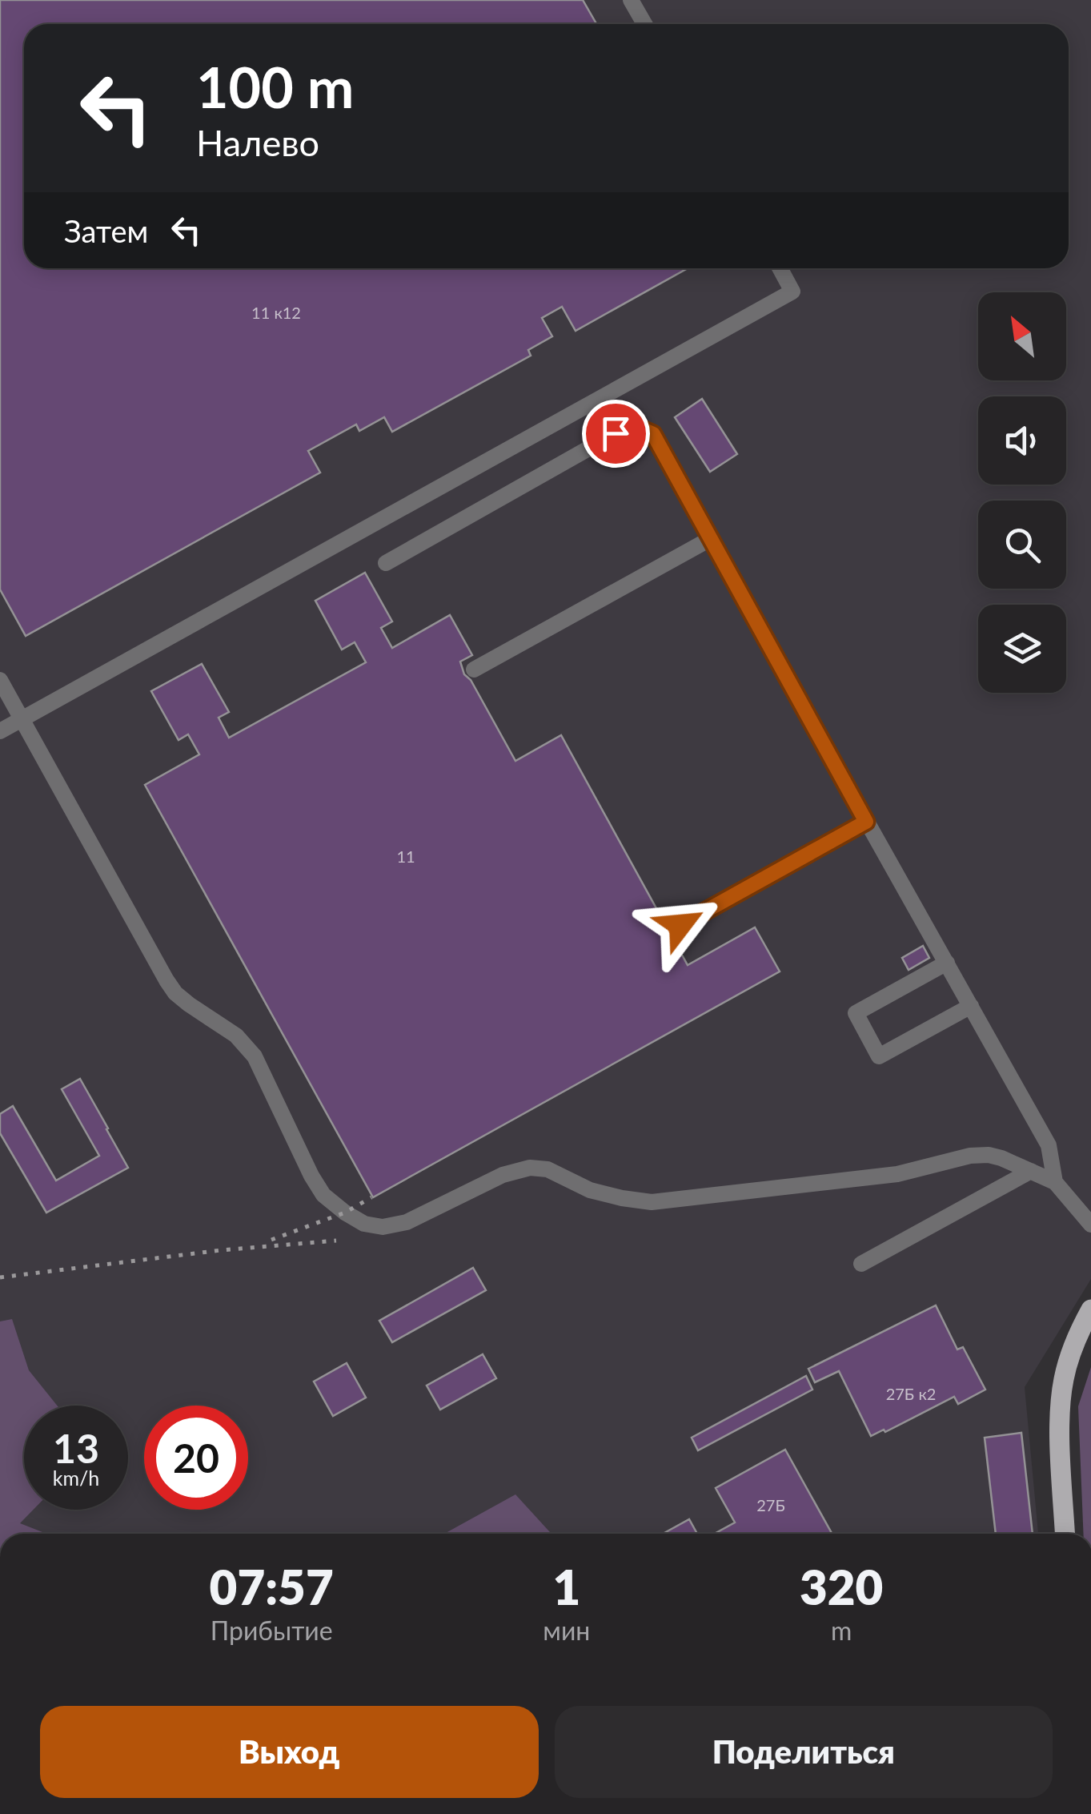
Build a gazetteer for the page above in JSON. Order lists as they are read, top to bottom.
{
  "house_numbers": [
    "11 к12",
    "11",
    "27Б к2",
    "27Б"
  ],
  "north": "top left",
  "page": {
    "turn": ["100 m", "Налево"],
    "then": "Затем",
    "speed": "13 km/h",
    "limit": "20",
    "eta": [
      "07:57",
      "Прибытие",
      "1",
      "мин",
      "320",
      "m"
    ],
    "buttons": ["Выход", "Поделиться"]
  }
}
